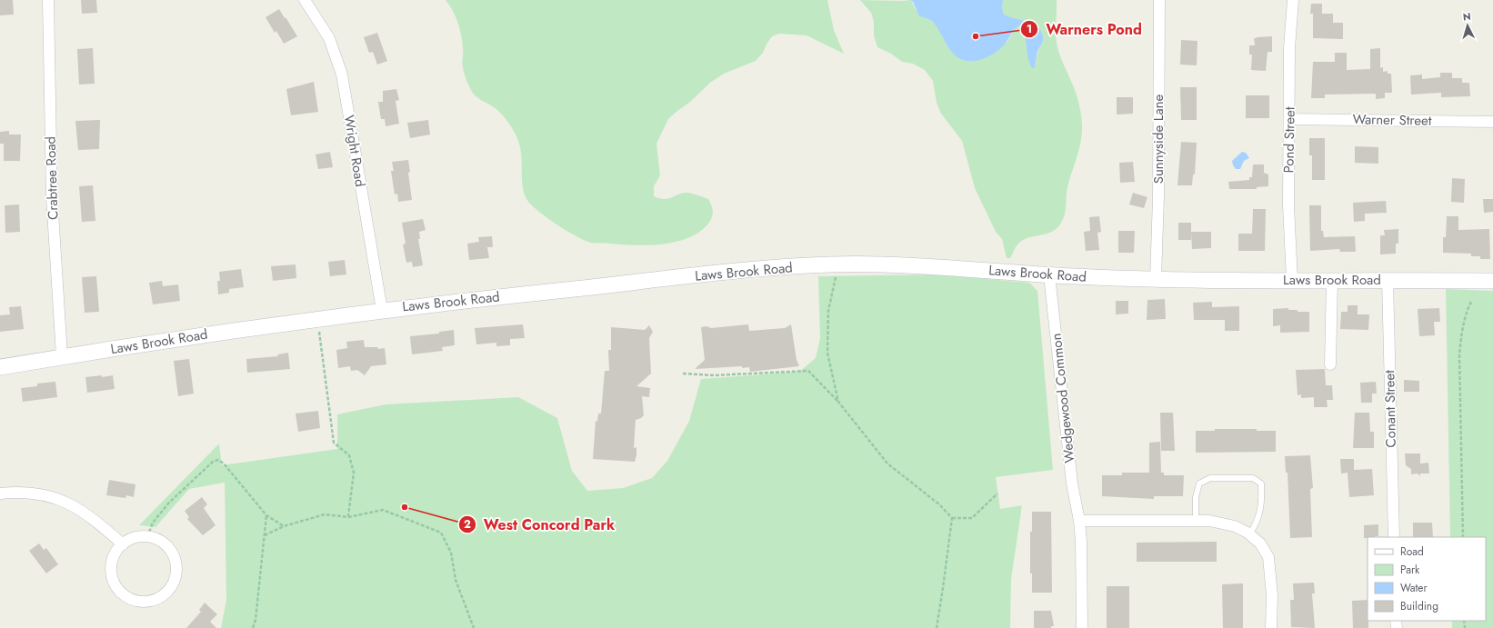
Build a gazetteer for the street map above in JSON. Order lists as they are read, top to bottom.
{
  "streets": {
    "street": [
      "Warner Street",
      "Sunnyside Lane",
      "Pond Street",
      "Wright Road",
      "Crabtree Road",
      "Laws Brook Road",
      "Wedgewood Common",
      "Conant Street"
    ]
  },
  "crossings": [
    ["Warner Street", "Pond Street"],
    ["Sunnyside Lane", "Laws Brook Road"],
    ["Pond Street", "Laws Brook Road"],
    ["Wright Road", "Laws Brook Road"],
    ["Crabtree Road", "Laws Brook Road"],
    ["Laws Brook Road", "Wedgewood Common"],
    ["Laws Brook Road", "Conant Street"]
  ],
  "places": ["Warners Pond", "West Concord Park"],
  "legend": [
    "Road",
    "Park",
    "Water",
    "Building"
  ],
  "north": "top"
}
